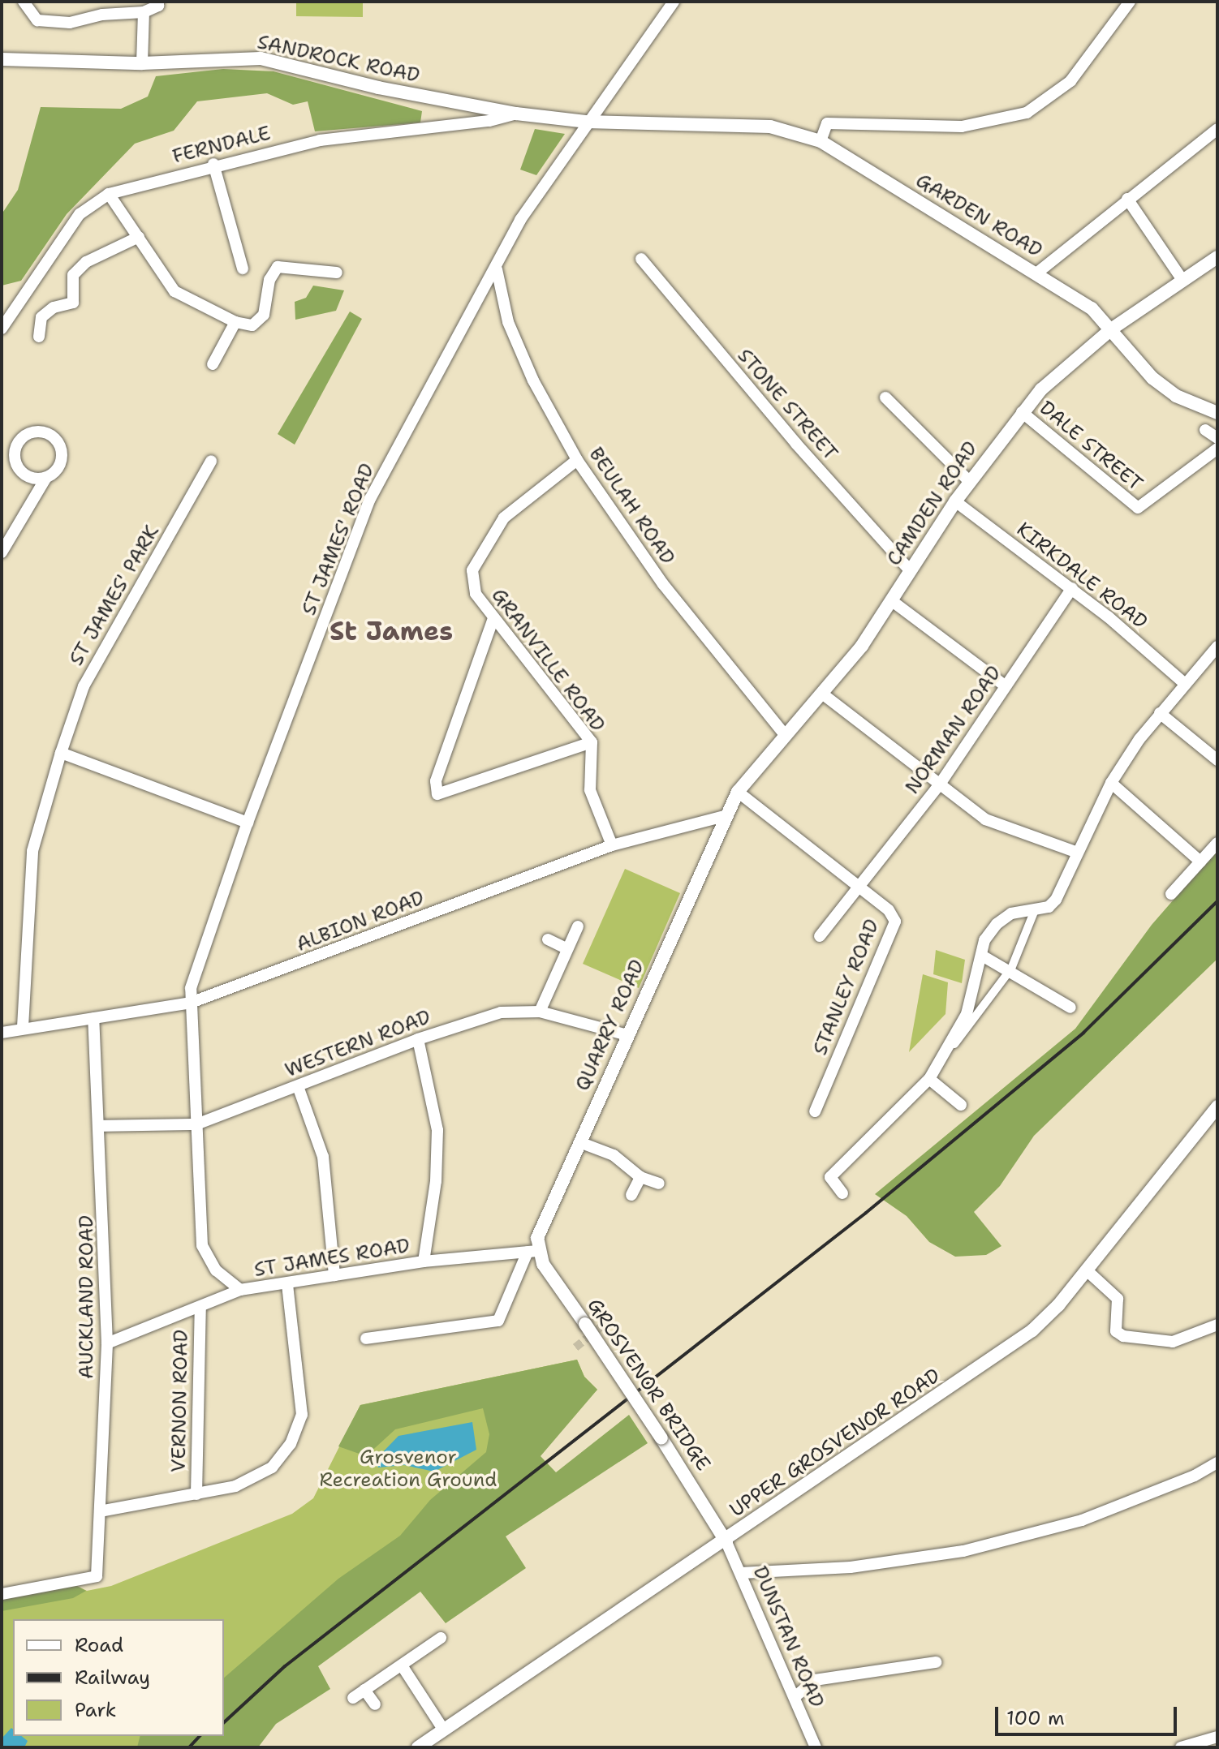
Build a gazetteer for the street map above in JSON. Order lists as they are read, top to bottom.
{
  "streets": {
    "street": [
      "SANDROCK ROAD",
      "FERNDALE",
      "GARDEN ROAD",
      "STONE STREET",
      "DALE STREET",
      "CAMDEN ROAD",
      "BEULAH ROAD",
      "ST JAMES' ROAD",
      "KIRKDALE ROAD",
      "ST JAMES' PARK",
      "GRANVILLE ROAD",
      "NORMAN ROAD",
      "ALBION ROAD",
      "STANLEY ROAD",
      "QUARRY ROAD",
      "WESTERN ROAD",
      "ST JAMES ROAD",
      "AUCKLAND ROAD",
      "GROSVENOR BRIDGE",
      "VERNON ROAD",
      "UPPER GROSVENOR ROAD",
      "DUNSTAN ROAD"
    ]
  },
  "crossings": [
    ["SANDROCK ROAD", "FERNDALE"],
    ["SANDROCK ROAD", "GARDEN ROAD"],
    ["SANDROCK ROAD", "ST JAMES' ROAD"],
    ["GARDEN ROAD", "CAMDEN ROAD"],
    ["GARDEN ROAD", "ST JAMES' ROAD"],
    ["STONE STREET", "CAMDEN ROAD"],
    ["DALE STREET", "CAMDEN ROAD"],
    ["CAMDEN ROAD", "BEULAH ROAD"],
    ["CAMDEN ROAD", "KIRKDALE ROAD"],
    ["CAMDEN ROAD", "ALBION ROAD"],
    ["CAMDEN ROAD", "STANLEY ROAD"],
    ["CAMDEN ROAD", "QUARRY ROAD"],
    ["BEULAH ROAD", "ST JAMES' ROAD"],
    ["BEULAH ROAD", "GRANVILLE ROAD"],
    ["ST JAMES' ROAD", "ALBION ROAD"],
    ["ST JAMES' ROAD", "ST JAMES ROAD"],
    ["KIRKDALE ROAD", "NORMAN ROAD"],
    ["ST JAMES' PARK", "ALBION ROAD"],
    ["GRANVILLE ROAD", "ALBION ROAD"],
    ["NORMAN ROAD", "STANLEY ROAD"],
    ["ALBION ROAD", "QUARRY ROAD"],
    ["ALBION ROAD", "ST JAMES ROAD"],
    ["ALBION ROAD", "AUCKLAND ROAD"],
    ["QUARRY ROAD", "WESTERN ROAD"],
    ["QUARRY ROAD", "ST JAMES ROAD"],
    ["QUARRY ROAD", "GROSVENOR BRIDGE"],
    ["WESTERN ROAD", "ST JAMES ROAD"],
    ["WESTERN ROAD", "AUCKLAND ROAD"],
    ["ST JAMES ROAD", "GROSVENOR BRIDGE"],
    ["GROSVENOR BRIDGE", "UPPER GROSVENOR ROAD"],
    ["GROSVENOR BRIDGE", "DUNSTAN ROAD"],
    ["UPPER GROSVENOR ROAD", "DUNSTAN ROAD"]
  ],
  "districts": ["St James"],
  "parks": ["Grosvenor Recreation Ground"],
  "legend": ["Road", "Railway", "Park"],
  "scale_bar": "100 m"
}
